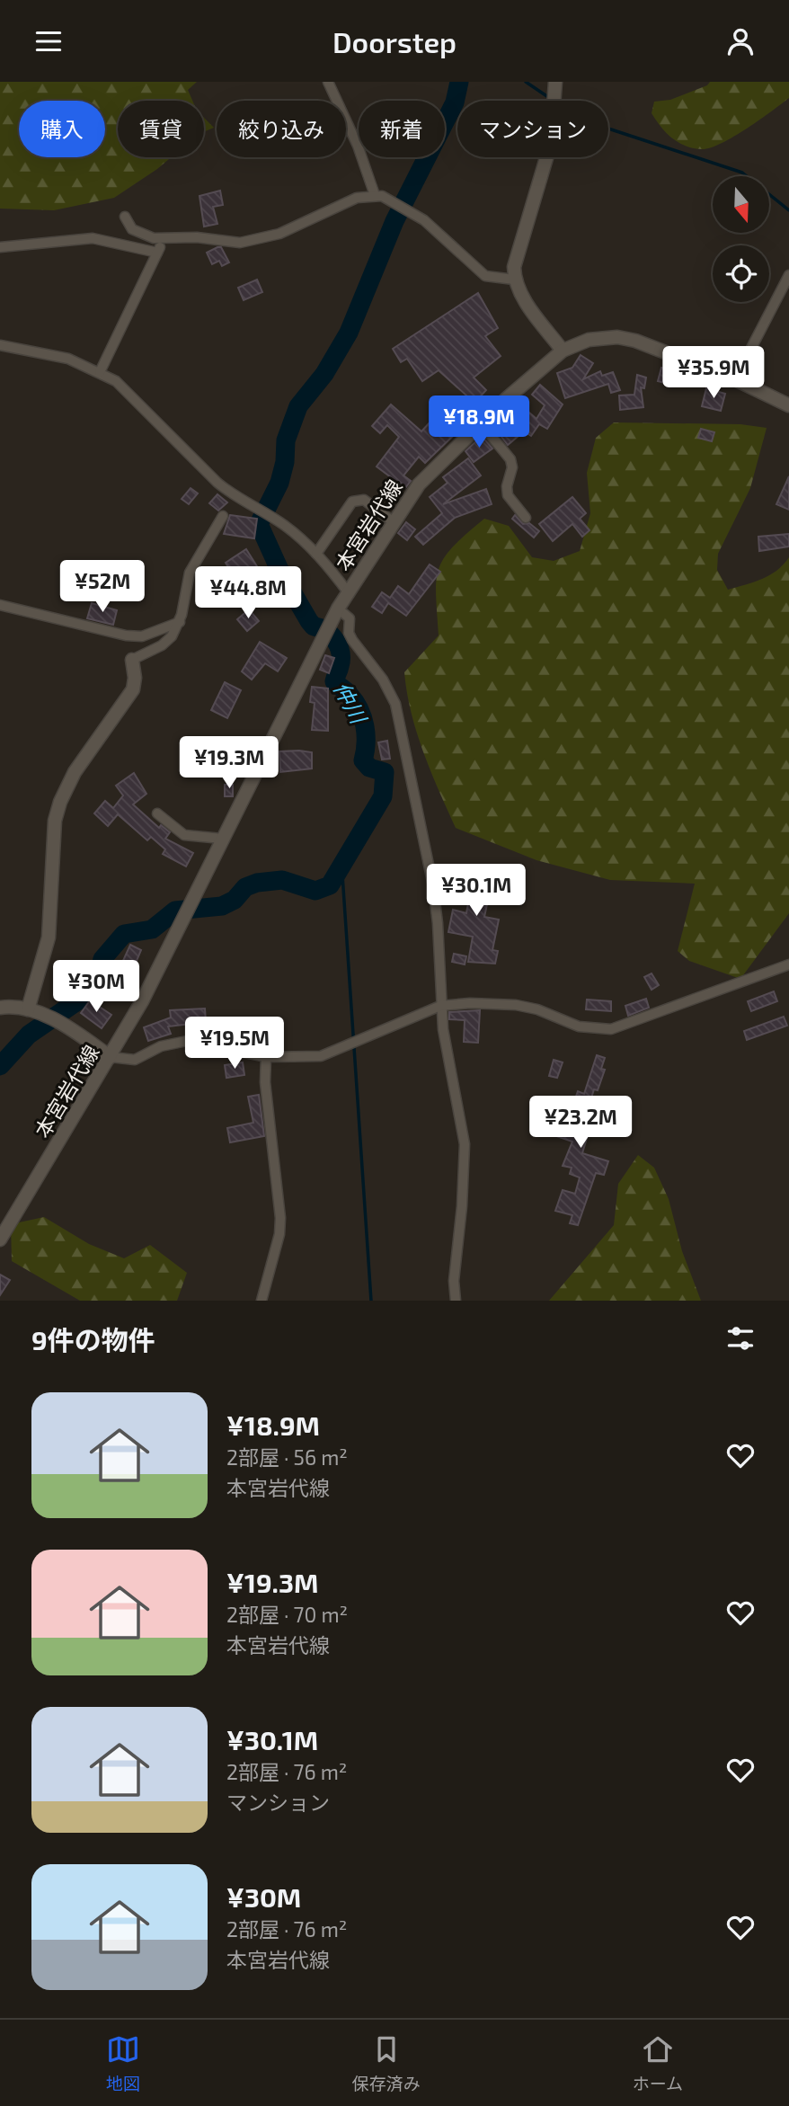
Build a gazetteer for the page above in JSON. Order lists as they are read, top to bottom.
{
  "streets": {
    "main road": ["本宮岩代線"]
  },
  "water": ["仲川"],
  "north": "bottom",
  "page": {
    "header": "Doorstep",
    "chip": [
      "購入",
      "賃貸",
      "絞り込み",
      "新着",
      "マンション"
    ],
    "price": [
      "¥35.9M",
      "¥18.9M",
      "¥52M",
      "¥44.8M",
      "¥19.3M",
      "¥30.1M",
      "¥30M",
      "¥19.5M",
      "¥23.2M"
    ],
    "heading": "9件の物件",
    "list": [
      {
        "name": "¥18.9M",
        "note": "2部屋 · 56 m² · 本宮岩代線"
      },
      {
        "name": "¥19.3M",
        "note": "2部屋 · 70 m² · 本宮岩代線"
      },
      {
        "name": "¥30.1M",
        "note": "2部屋 · 76 m² · マンション"
      },
      {
        "name": "¥30M",
        "note": "2部屋 · 76 m² · 本宮岩代線"
      }
    ],
    "tabs": ["地図", "保存済み", "ホーム"]
  }
}
